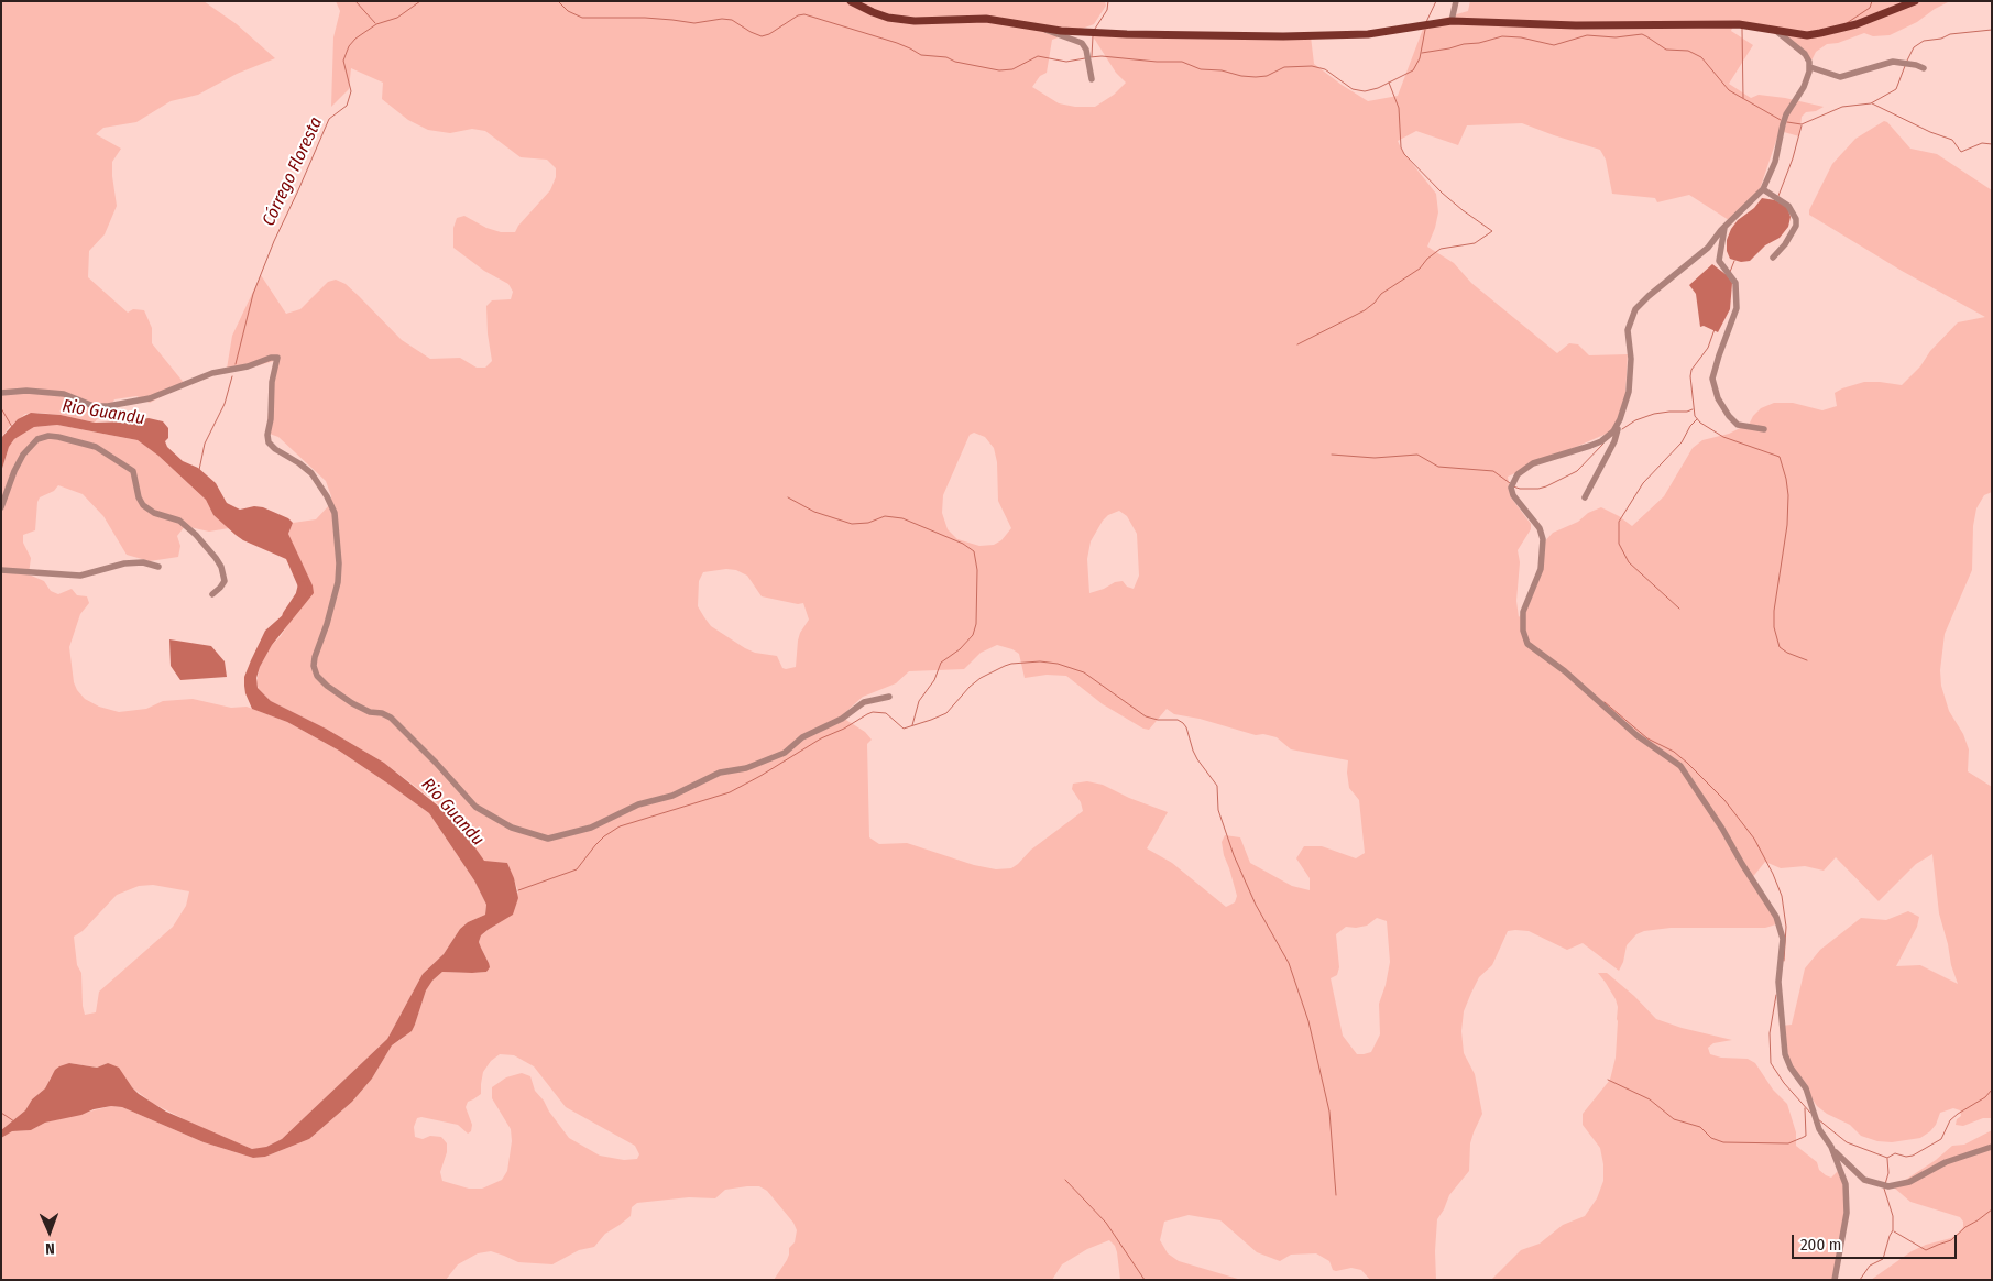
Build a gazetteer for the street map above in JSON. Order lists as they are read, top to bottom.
{
  "water": ["Córrego Floresta", "Rio Guandu"],
  "scale_bar": "200 m",
  "north": "bottom"
}
